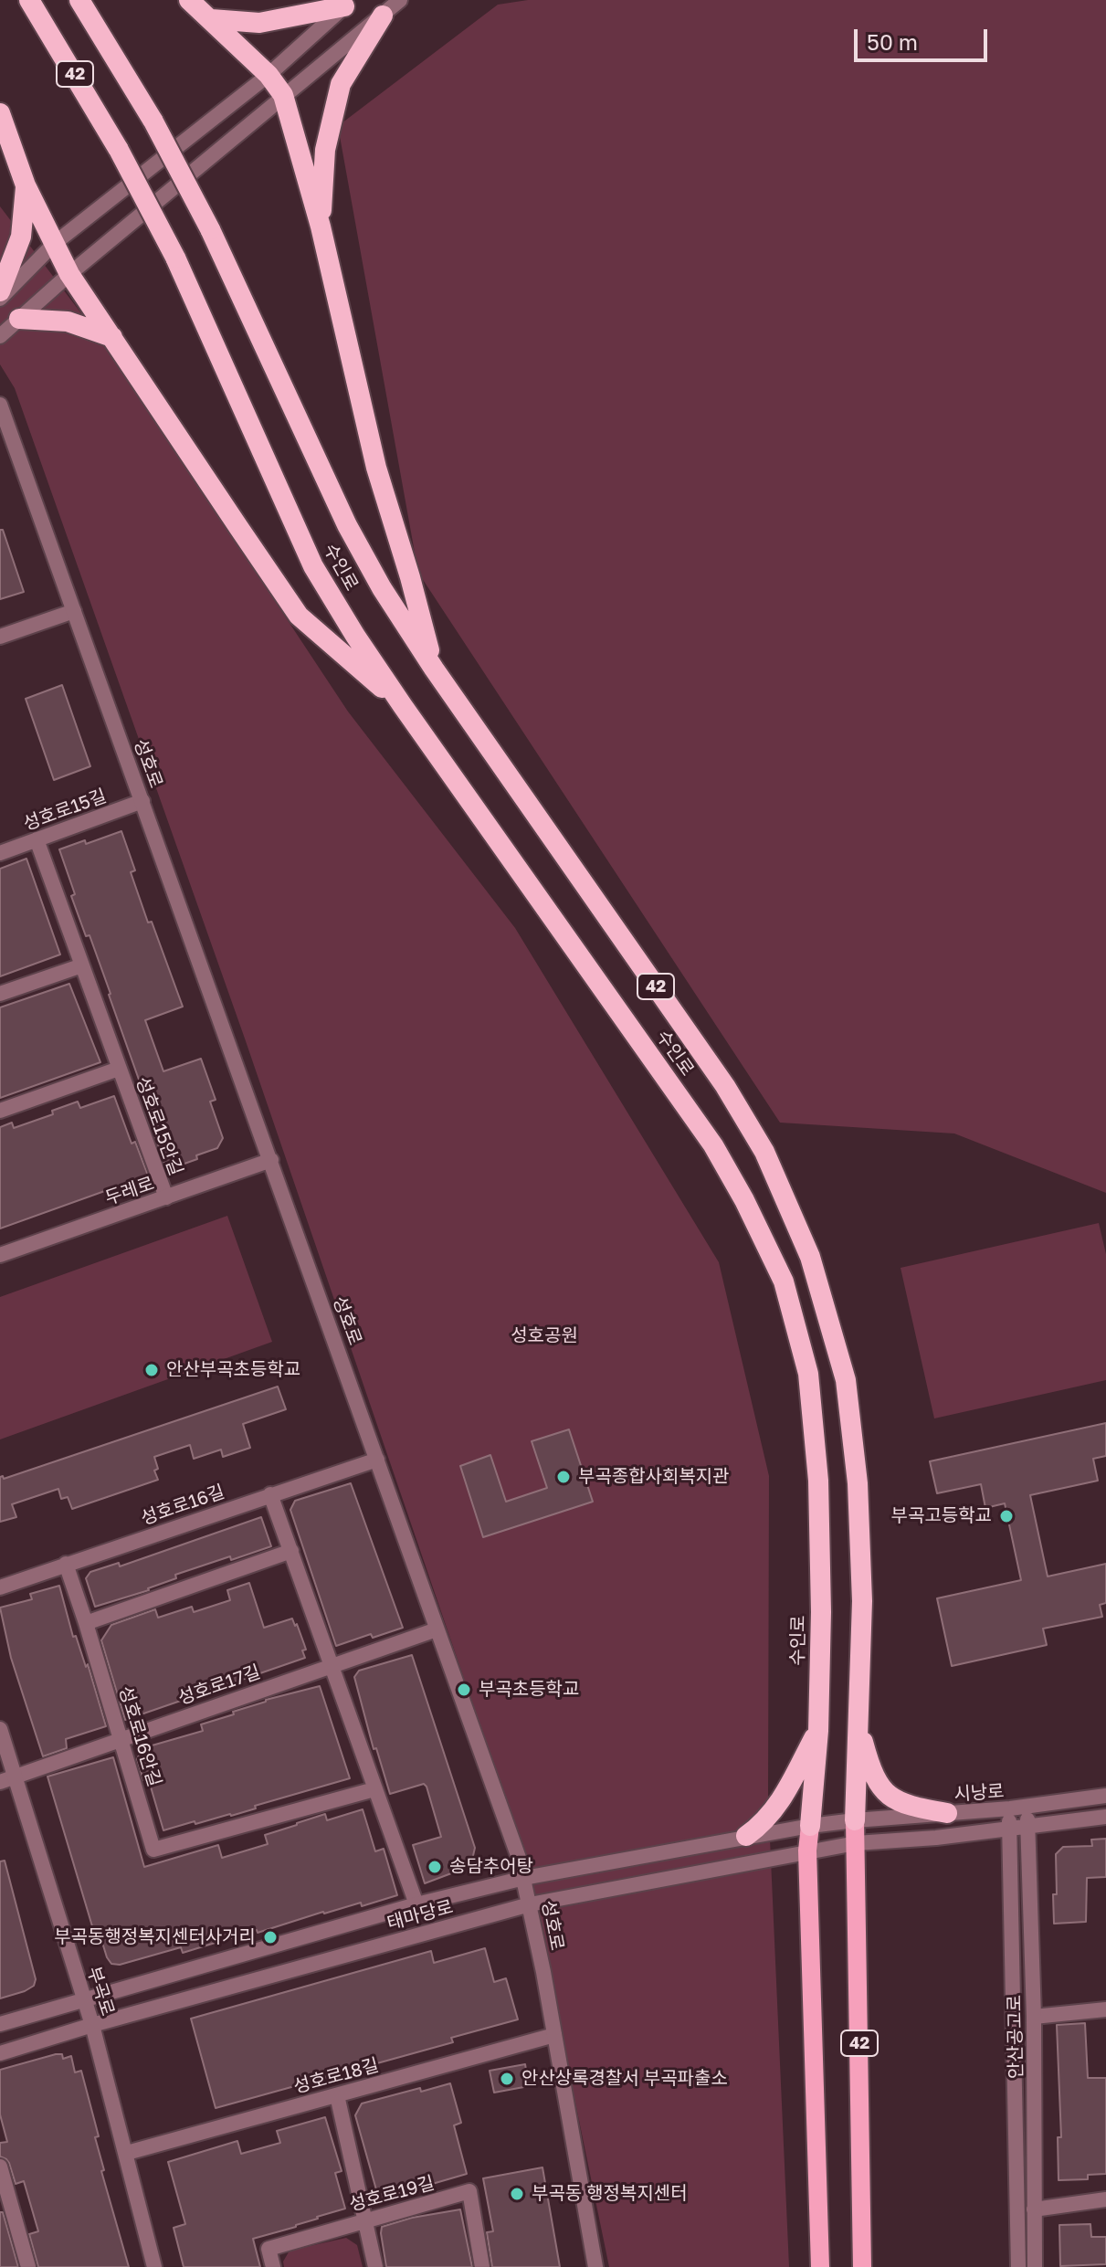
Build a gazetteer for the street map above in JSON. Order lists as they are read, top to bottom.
{
  "streets": {
    "highway": ["42", "수인로"],
    "street": [
      "성호로",
      "성호로15길",
      "성호로15안길",
      "두레로",
      "성호로16길",
      "성호로17길",
      "성호로16안길",
      "시낭로",
      "태마당로",
      "부곡로",
      "안산공고로",
      "성호로18길",
      "성호로19길"
    ]
  },
  "crossings": [
    ["수인로", "시낭로"],
    ["수인로", "태마당로"],
    ["성호로", "성호로15길"],
    ["성호로", "두레로"],
    ["성호로", "성호로16길"],
    ["성호로", "성호로17길"],
    ["성호로", "태마당로"],
    ["성호로", "성호로18길"],
    ["성호로15길", "성호로15안길"],
    ["성호로15안길", "두레로"],
    ["성호로16길", "성호로16안길"],
    ["성호로17길", "성호로16안길"],
    ["성호로17길", "부곡로"],
    ["시낭로", "태마당로"],
    ["시낭로", "안산공고로"],
    ["태마당로", "부곡로"],
    ["부곡로", "성호로18길"]
  ],
  "parks": ["성호공원"],
  "places": [
    "안산부곡초등학교",
    "부곡종합사회복지관",
    "부곡고등학교",
    "부곡초등학교",
    "송담추어탕",
    "부곡동행정복지센터사거리",
    "안산상록경찰서 부곡파출소",
    "부곡동 행정복지센터"
  ],
  "scale_bar": "50 m"
}
